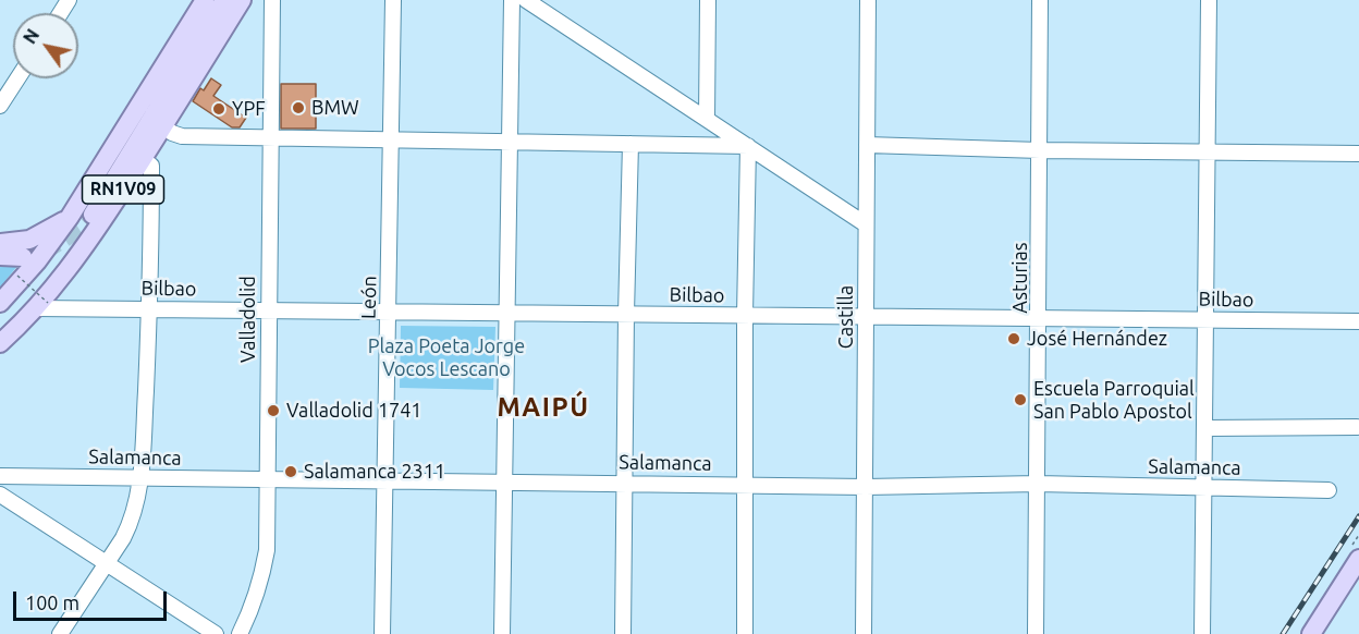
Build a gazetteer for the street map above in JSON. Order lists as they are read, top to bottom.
{
  "streets": {
    "main road": ["RN1V09"],
    "street": [
      "Asturias",
      "Bilbao",
      "León",
      "Castilla",
      "Valladolid",
      "Salamanca"
    ]
  },
  "crossings": [
    ["RN1V09", "Bilbao"],
    ["Asturias", "Bilbao"],
    ["Asturias", "Salamanca"],
    ["Bilbao", "León"],
    ["Bilbao", "Castilla"],
    ["Bilbao", "Valladolid"],
    ["León", "Salamanca"],
    ["Castilla", "Salamanca"],
    ["Valladolid", "Salamanca"]
  ],
  "districts": ["MAIPÚ"],
  "parks": ["Plaza Poeta Jorge Vocos Lescano"],
  "places": [
    "BMW",
    "YPF",
    "José Hernández",
    "Escuela Parroquial San Pablo Apostol",
    "Valladolid 1741",
    "Salamanca 2311"
  ],
  "scale_bar": "100 m",
  "north": "top left"
}
